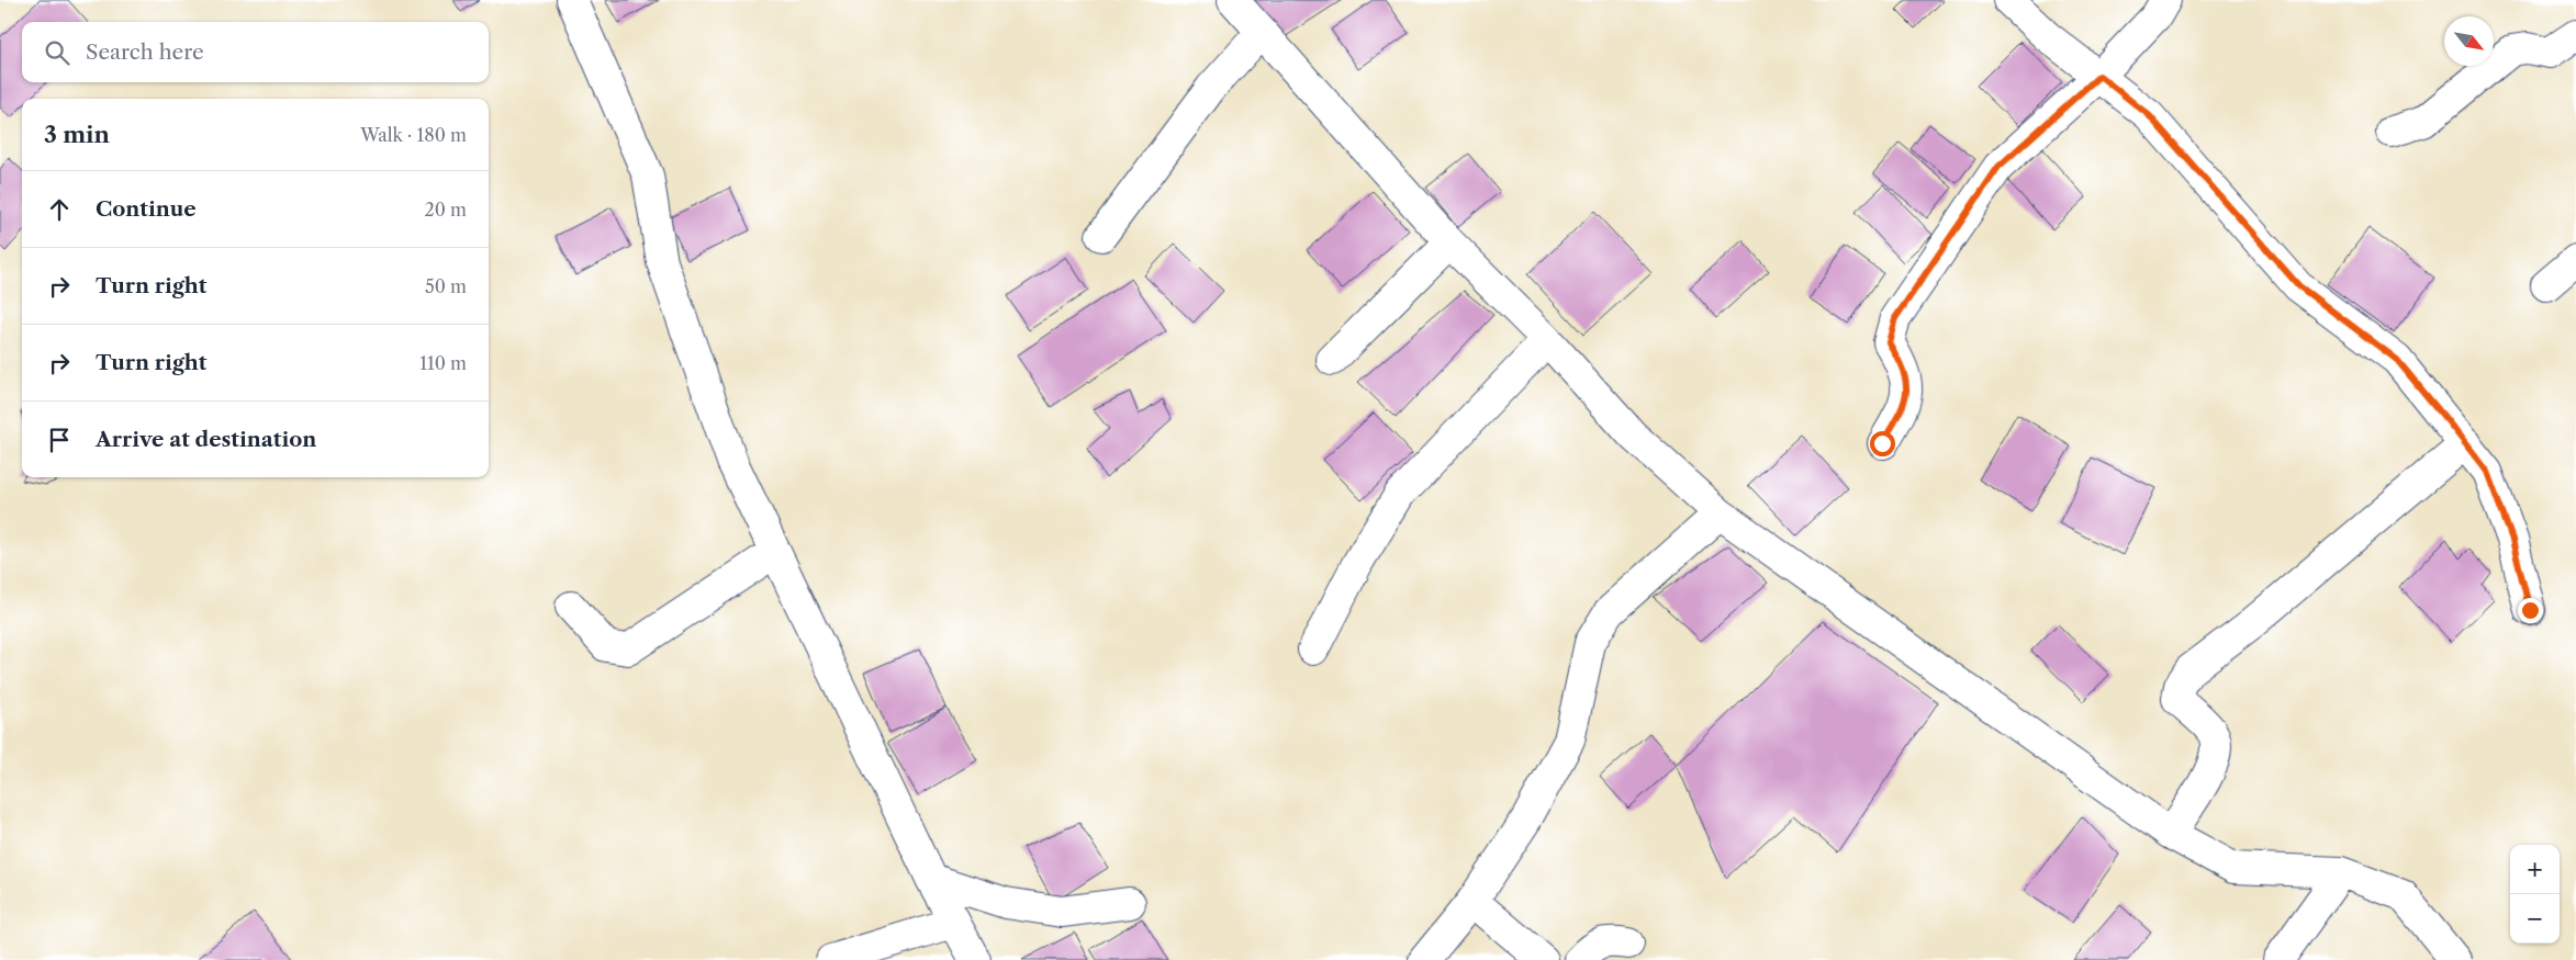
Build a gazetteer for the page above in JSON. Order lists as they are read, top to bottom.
{
  "north": "bottom right",
  "page": {
    "search": "Search here",
    "heading": ["3 min", "Walk · 180 m"],
    "list": [
      ["Continue", "20 m"],
      ["Turn right", "50 m"],
      ["Turn right", "110 m"],
      "Arrive at destination"
    ],
    "map_buttons": ["+", "−"]
  }
}
